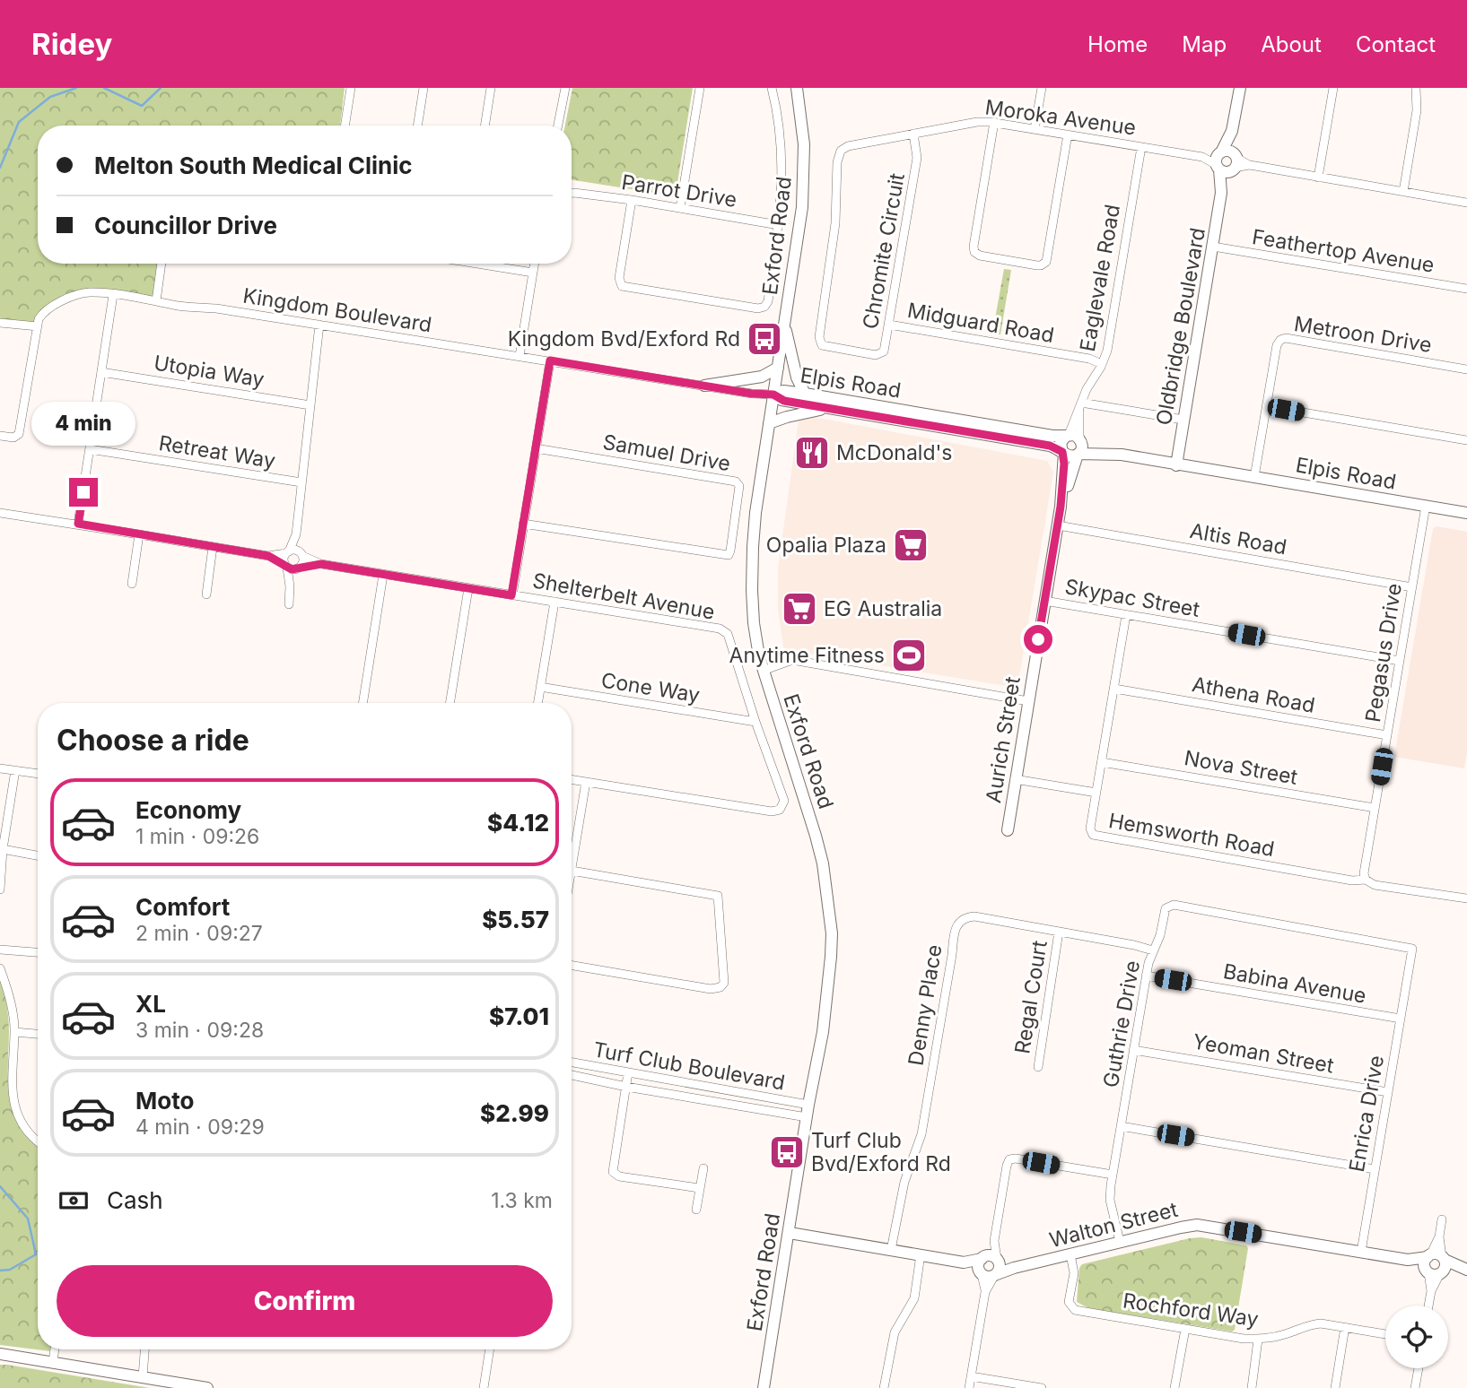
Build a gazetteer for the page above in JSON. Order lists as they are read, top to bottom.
{
  "streets": {
    "street": [
      "Moroka Avenue",
      "Parrot Drive",
      "Exford Road",
      "Chromite Circuit",
      "Feathertop Avenue",
      "Eaglevale Road",
      "Kingdom Boulevard",
      "Midguard Road",
      "Oldbridge Boulevard",
      "Metroon Drive",
      "Utopia Way",
      "Elpis Road",
      "Retreat Way",
      "Samuel Drive",
      "Altis Road",
      "Shelterbelt Avenue",
      "Skypac Street",
      "Pegasus Drive",
      "Cone Way",
      "Athena Road",
      "Aurich Street",
      "Nova Street",
      "Hemsworth Road",
      "Babina Avenue",
      "Regal Court",
      "Denny Place",
      "Guthrie Drive",
      "Yeoman Street",
      "Turf Club Boulevard",
      "Enrica Drive",
      "Walton Street",
      "Rochford Way"
    ]
  },
  "crossings": [
    ["Moroka Avenue", "Chromite Circuit"],
    ["Moroka Avenue", "Eaglevale Road"],
    ["Moroka Avenue", "Oldbridge Boulevard"],
    ["Exford Road", "Kingdom Boulevard"],
    ["Exford Road", "Elpis Road"],
    ["Exford Road", "Turf Club Boulevard"],
    ["Chromite Circuit", "Midguard Road"],
    ["Feathertop Avenue", "Oldbridge Boulevard"],
    ["Eaglevale Road", "Midguard Road"],
    ["Eaglevale Road", "Elpis Road"],
    ["Eaglevale Road", "Aurich Street"],
    ["Kingdom Boulevard", "Elpis Road"],
    ["Oldbridge Boulevard", "Elpis Road"],
    ["Metroon Drive", "Elpis Road"],
    ["Elpis Road", "Pegasus Drive"],
    ["Elpis Road", "Aurich Street"],
    ["Altis Road", "Pegasus Drive"],
    ["Altis Road", "Aurich Street"],
    ["Shelterbelt Avenue", "Cone Way"],
    ["Skypac Street", "Pegasus Drive"],
    ["Skypac Street", "Aurich Street"],
    ["Skypac Street", "Hemsworth Road"],
    ["Pegasus Drive", "Athena Road"],
    ["Pegasus Drive", "Nova Street"],
    ["Pegasus Drive", "Hemsworth Road"],
    ["Athena Road", "Hemsworth Road"],
    ["Nova Street", "Hemsworth Road"],
    ["Babina Avenue", "Guthrie Drive"],
    ["Babina Avenue", "Enrica Drive"],
    ["Regal Court", "Denny Place"],
    ["Denny Place", "Guthrie Drive"],
    ["Guthrie Drive", "Yeoman Street"],
    ["Guthrie Drive", "Enrica Drive"],
    ["Guthrie Drive", "Walton Street"],
    ["Yeoman Street", "Enrica Drive"],
    ["Enrica Drive", "Walton Street"],
    ["Walton Street", "Rochford Way"]
  ],
  "places": {
    "bus stop": ["Kingdom Bvd/Exford Rd", "Turf Club Bvd/Exford Rd"],
    "restaurant": ["McDonald's"],
    "supermarket": ["Opalia Plaza", "EG Australia"],
    "sports": ["Anytime Fitness"]
  },
  "page": {
    "header": "Ridey",
    "nav": [
      "Home",
      "Map",
      "About",
      "Contact"
    ],
    "banner": ["Melton South Medical Clinic", "Councillor Drive"],
    "bubble": "4 min",
    "heading": "Choose a ride",
    "list": [
      {
        "name": "Economy",
        "note": "1 min · 09:26",
        "value": "$4.12"
      },
      {
        "name": "Comfort",
        "note": "2 min · 09:27",
        "value": "$5.57"
      },
      {
        "name": "XL",
        "note": "3 min · 09:28",
        "value": "$7.01"
      },
      {
        "name": "Moto",
        "note": "4 min · 09:29",
        "value": "$2.99"
      }
    ],
    "pay": ["Cash", "1.3 km"],
    "buttons": "Confirm"
  }
}
